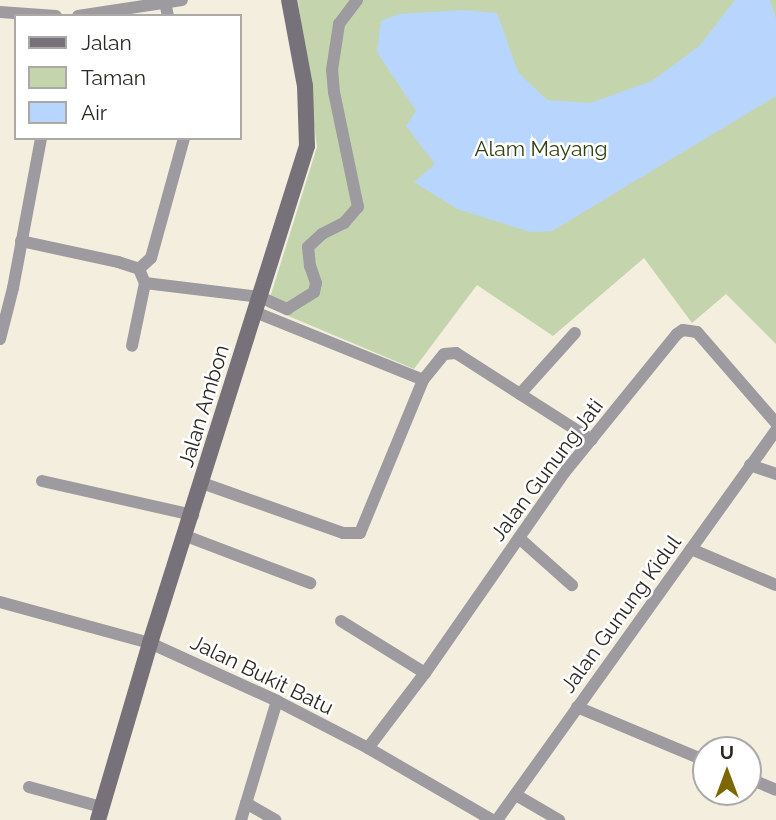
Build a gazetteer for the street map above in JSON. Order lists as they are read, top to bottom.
{
  "streets": {
    "street": [
      "Jalan Ambon",
      "Jalan Gunung Jati",
      "Jalan Gunung Kidul",
      "Jalan Bukit Batu"
    ]
  },
  "crossings": [
    ["Jalan Ambon", "Jalan Bukit Batu"],
    ["Jalan Gunung Jati", "Jalan Bukit Batu"]
  ],
  "parks": ["Alam Mayang"],
  "legend": ["Jalan", "Taman", "Air"],
  "north": "top"
}
